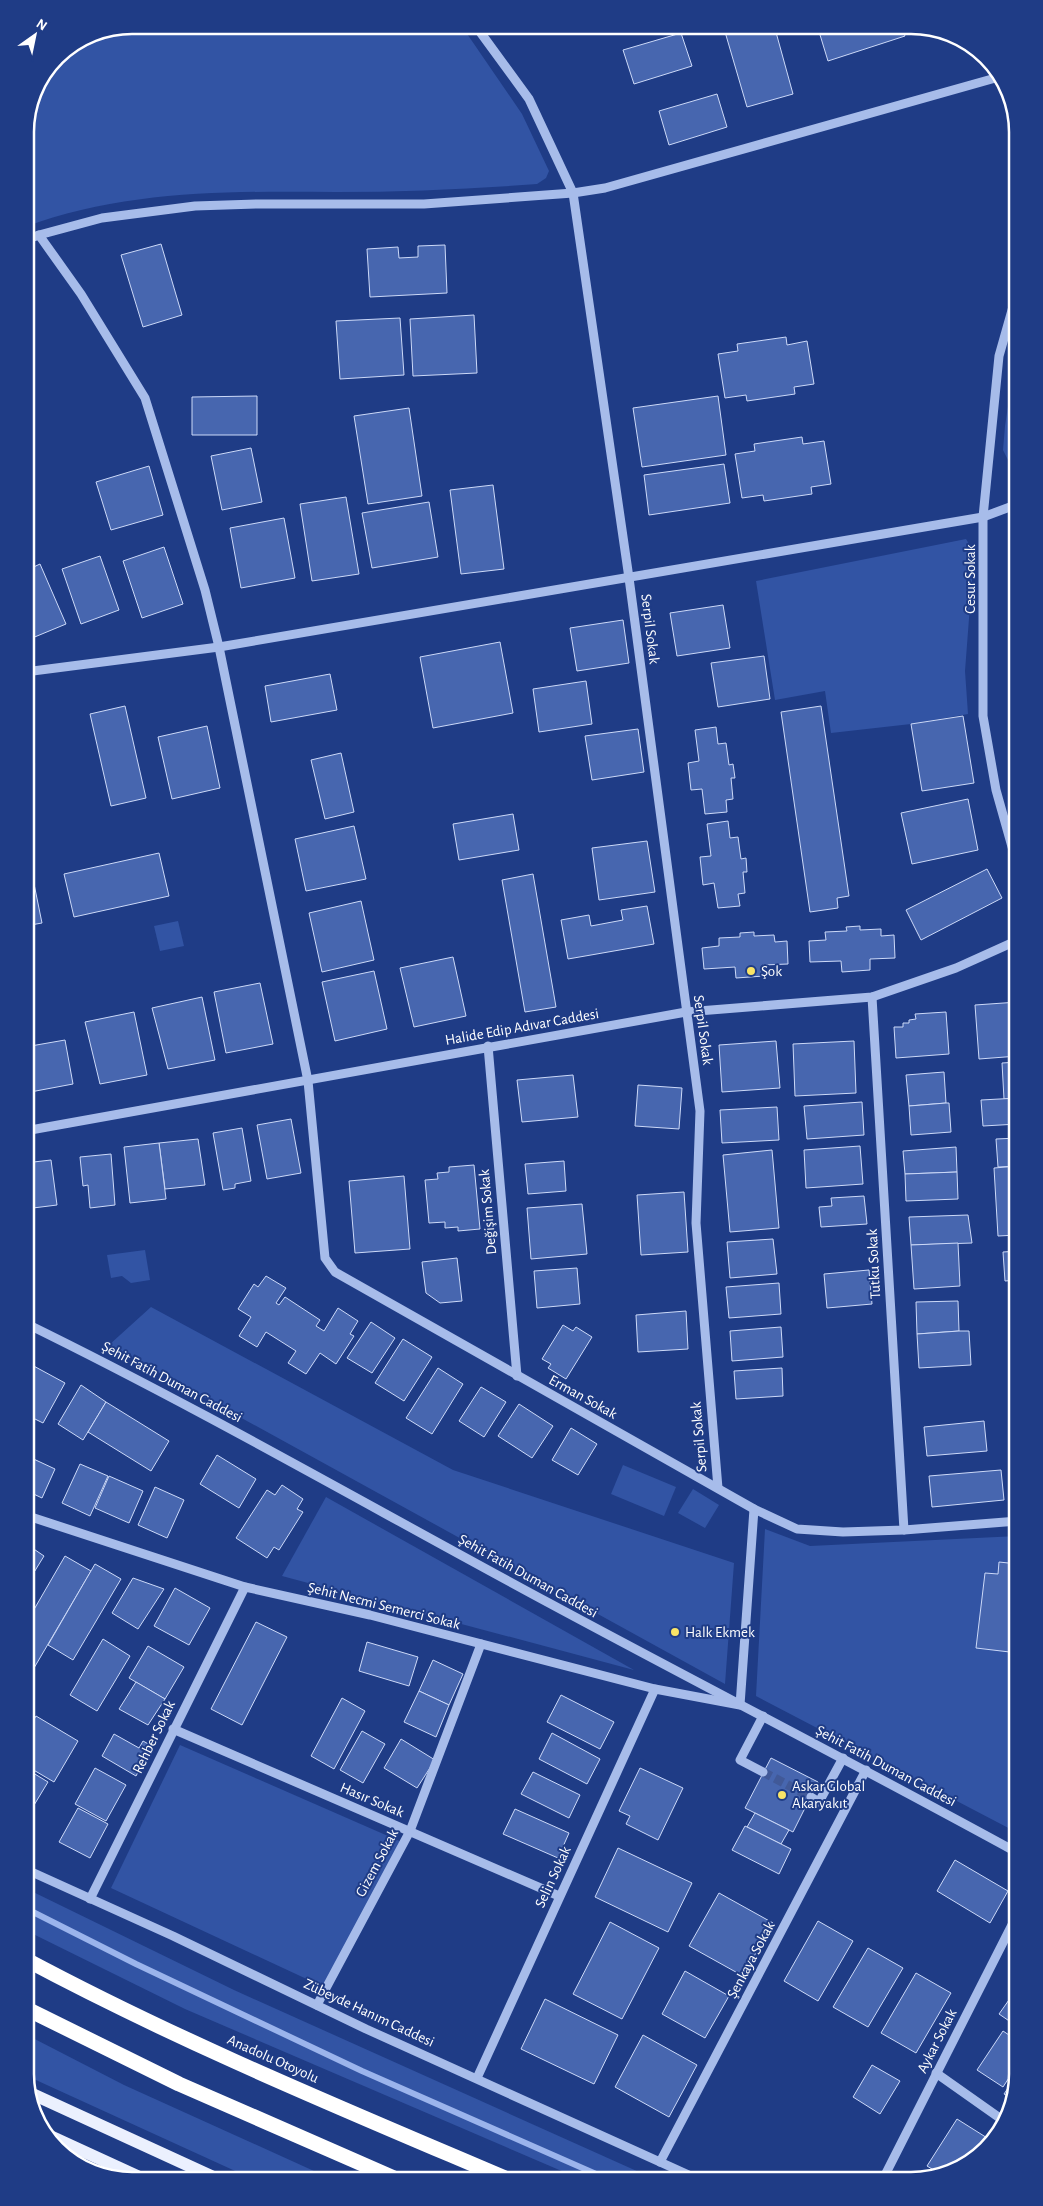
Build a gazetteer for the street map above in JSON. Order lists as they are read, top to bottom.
{
  "streets": {
    "highway": ["Anadolu Otoyolu"],
    "street": [
      "Cesur Sokak",
      "Serpil Sokak",
      "Halide Edip Adıvar Caddesi",
      "Değişim Sokak",
      "Tutku Sokak",
      "Şehit Fatih Duman Caddesi",
      "Erman Sokak",
      "Şehit Necmi Semerci Sokak",
      "Rehber Sokak",
      "Hasır Sokak",
      "Gizem Sokak",
      "Selin Sokak",
      "Şenkaya Sokak",
      "Zübeyde Hanım Caddesi",
      "Aykar Sokak"
    ]
  },
  "crossings": [
    ["Serpil Sokak", "Halide Edip Adıvar Caddesi"],
    ["Serpil Sokak", "Erman Sokak"],
    ["Halide Edip Adıvar Caddesi", "Değişim Sokak"],
    ["Halide Edip Adıvar Caddesi", "Tutku Sokak"],
    ["Halide Edip Adıvar Caddesi", "Erman Sokak"],
    ["Değişim Sokak", "Erman Sokak"],
    ["Tutku Sokak", "Erman Sokak"],
    ["Şehit Fatih Duman Caddesi", "Şehit Necmi Semerci Sokak"],
    ["Şehit Fatih Duman Caddesi", "Şenkaya Sokak"],
    ["Şehit Necmi Semerci Sokak", "Rehber Sokak"],
    ["Şehit Necmi Semerci Sokak", "Gizem Sokak"],
    ["Şehit Necmi Semerci Sokak", "Selin Sokak"],
    ["Rehber Sokak", "Hasır Sokak"],
    ["Rehber Sokak", "Zübeyde Hanım Caddesi"],
    ["Hasır Sokak", "Gizem Sokak"],
    ["Hasır Sokak", "Selin Sokak"],
    ["Gizem Sokak", "Zübeyde Hanım Caddesi"],
    ["Selin Sokak", "Zübeyde Hanım Caddesi"],
    ["Şenkaya Sokak", "Zübeyde Hanım Caddesi"]
  ],
  "places": ["Şok", "Halk Ekmek", "Askar Global Akaryakıt"],
  "north": "top right"
}
